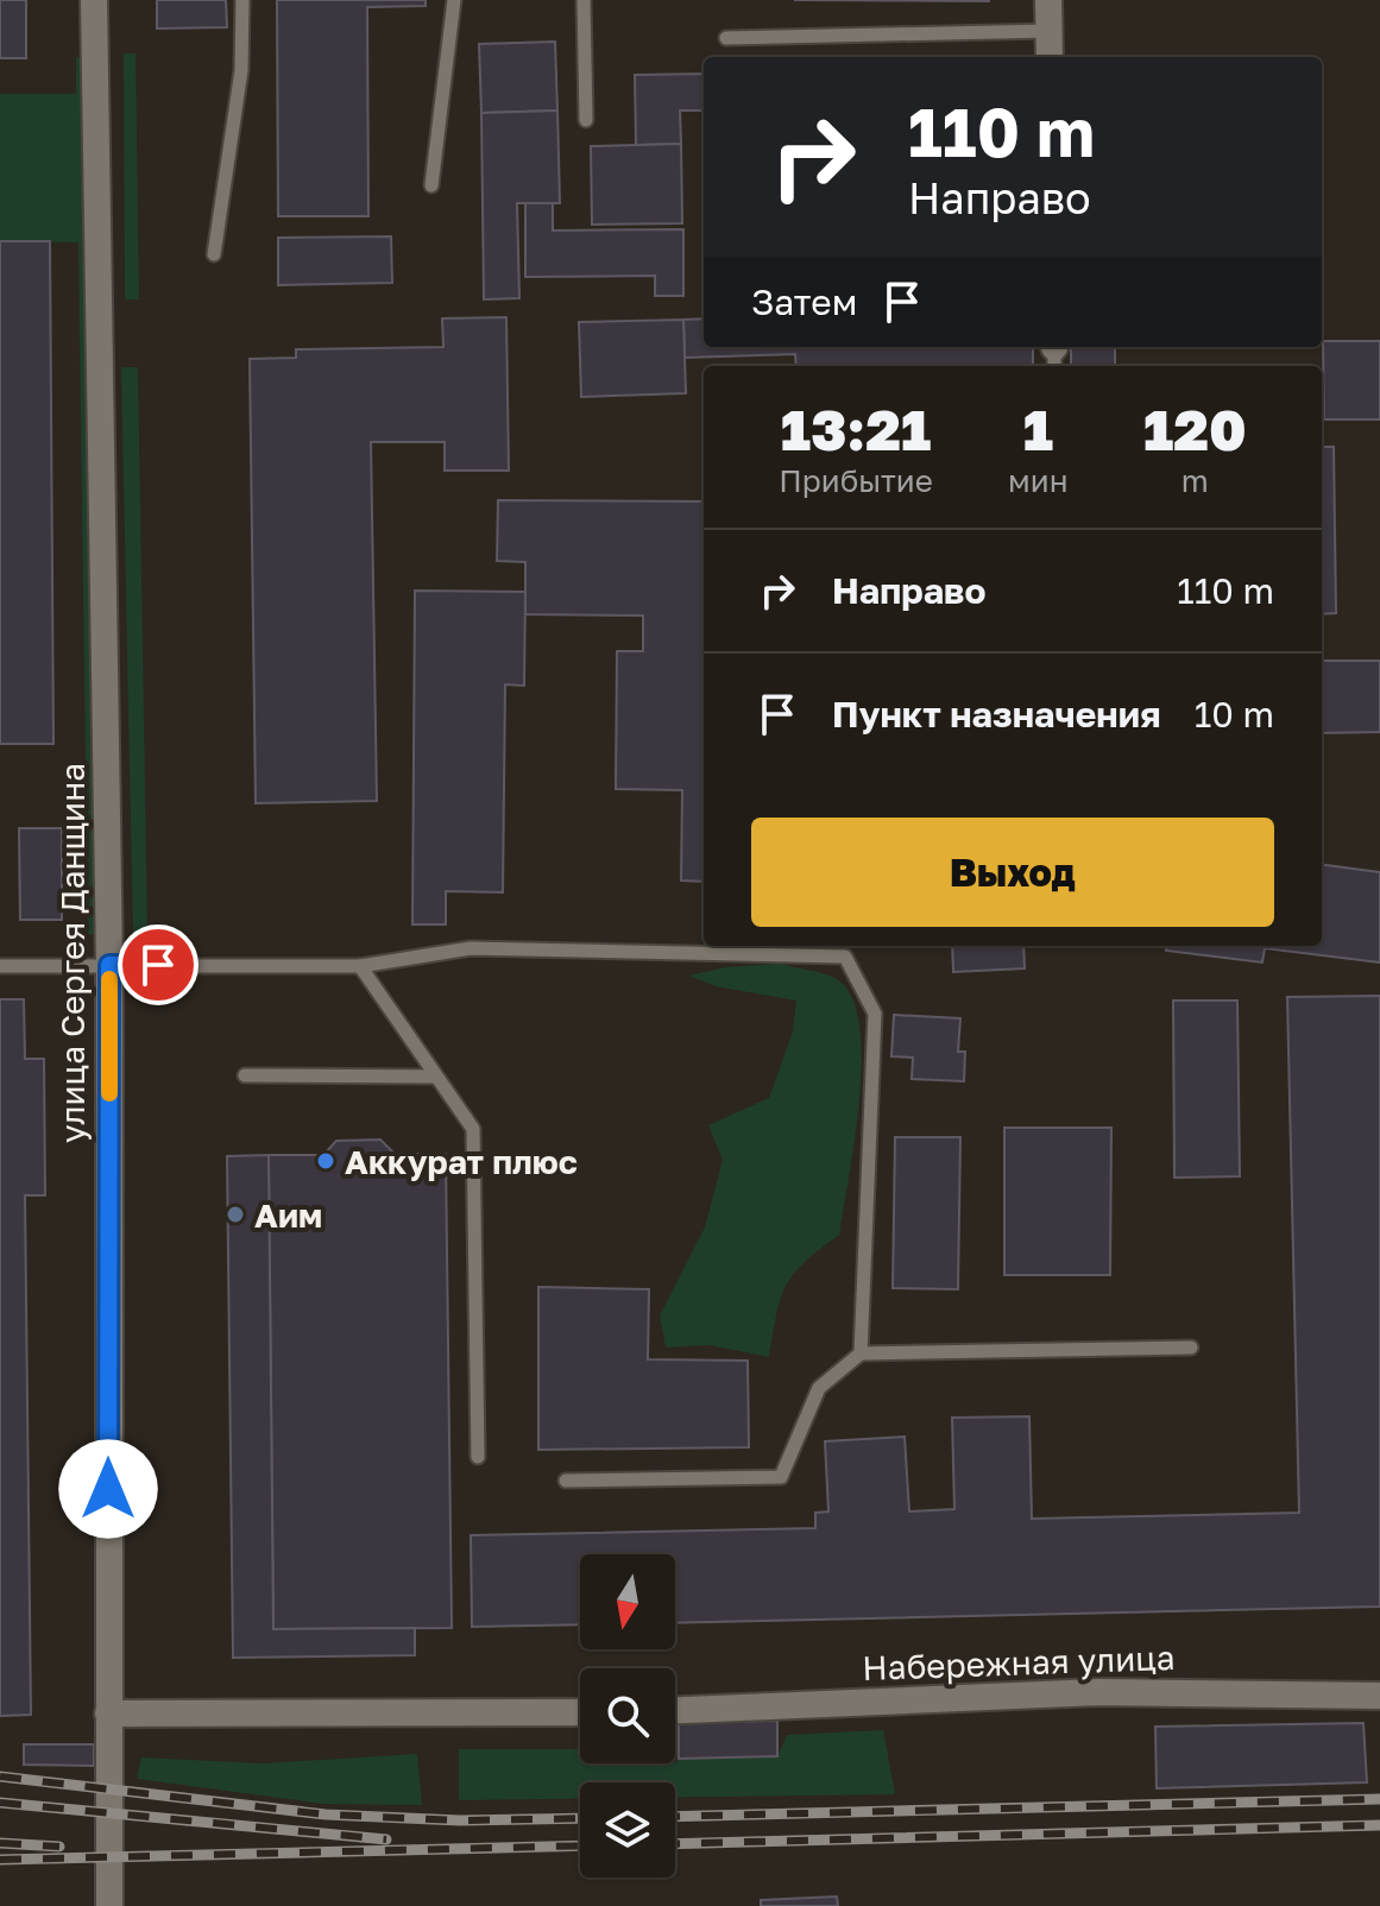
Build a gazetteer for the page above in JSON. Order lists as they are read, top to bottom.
{
  "streets": {
    "street": ["улица Сергея Данщина", "Набережная улица"]
  },
  "places": ["Аккурат плюс", "Аим"],
  "north": "bottom",
  "page": {
    "turn": ["110 m", "Направо"],
    "then": "Затем",
    "eta": [
      "13:21",
      "Прибытие",
      "1",
      "мин",
      "120",
      "m"
    ],
    "list": [
      {
        "name": "Направо",
        "value": "110 m"
      },
      {
        "name": "Пункт назначения",
        "value": "10 m"
      }
    ],
    "buttons": "Выход"
  }
}
